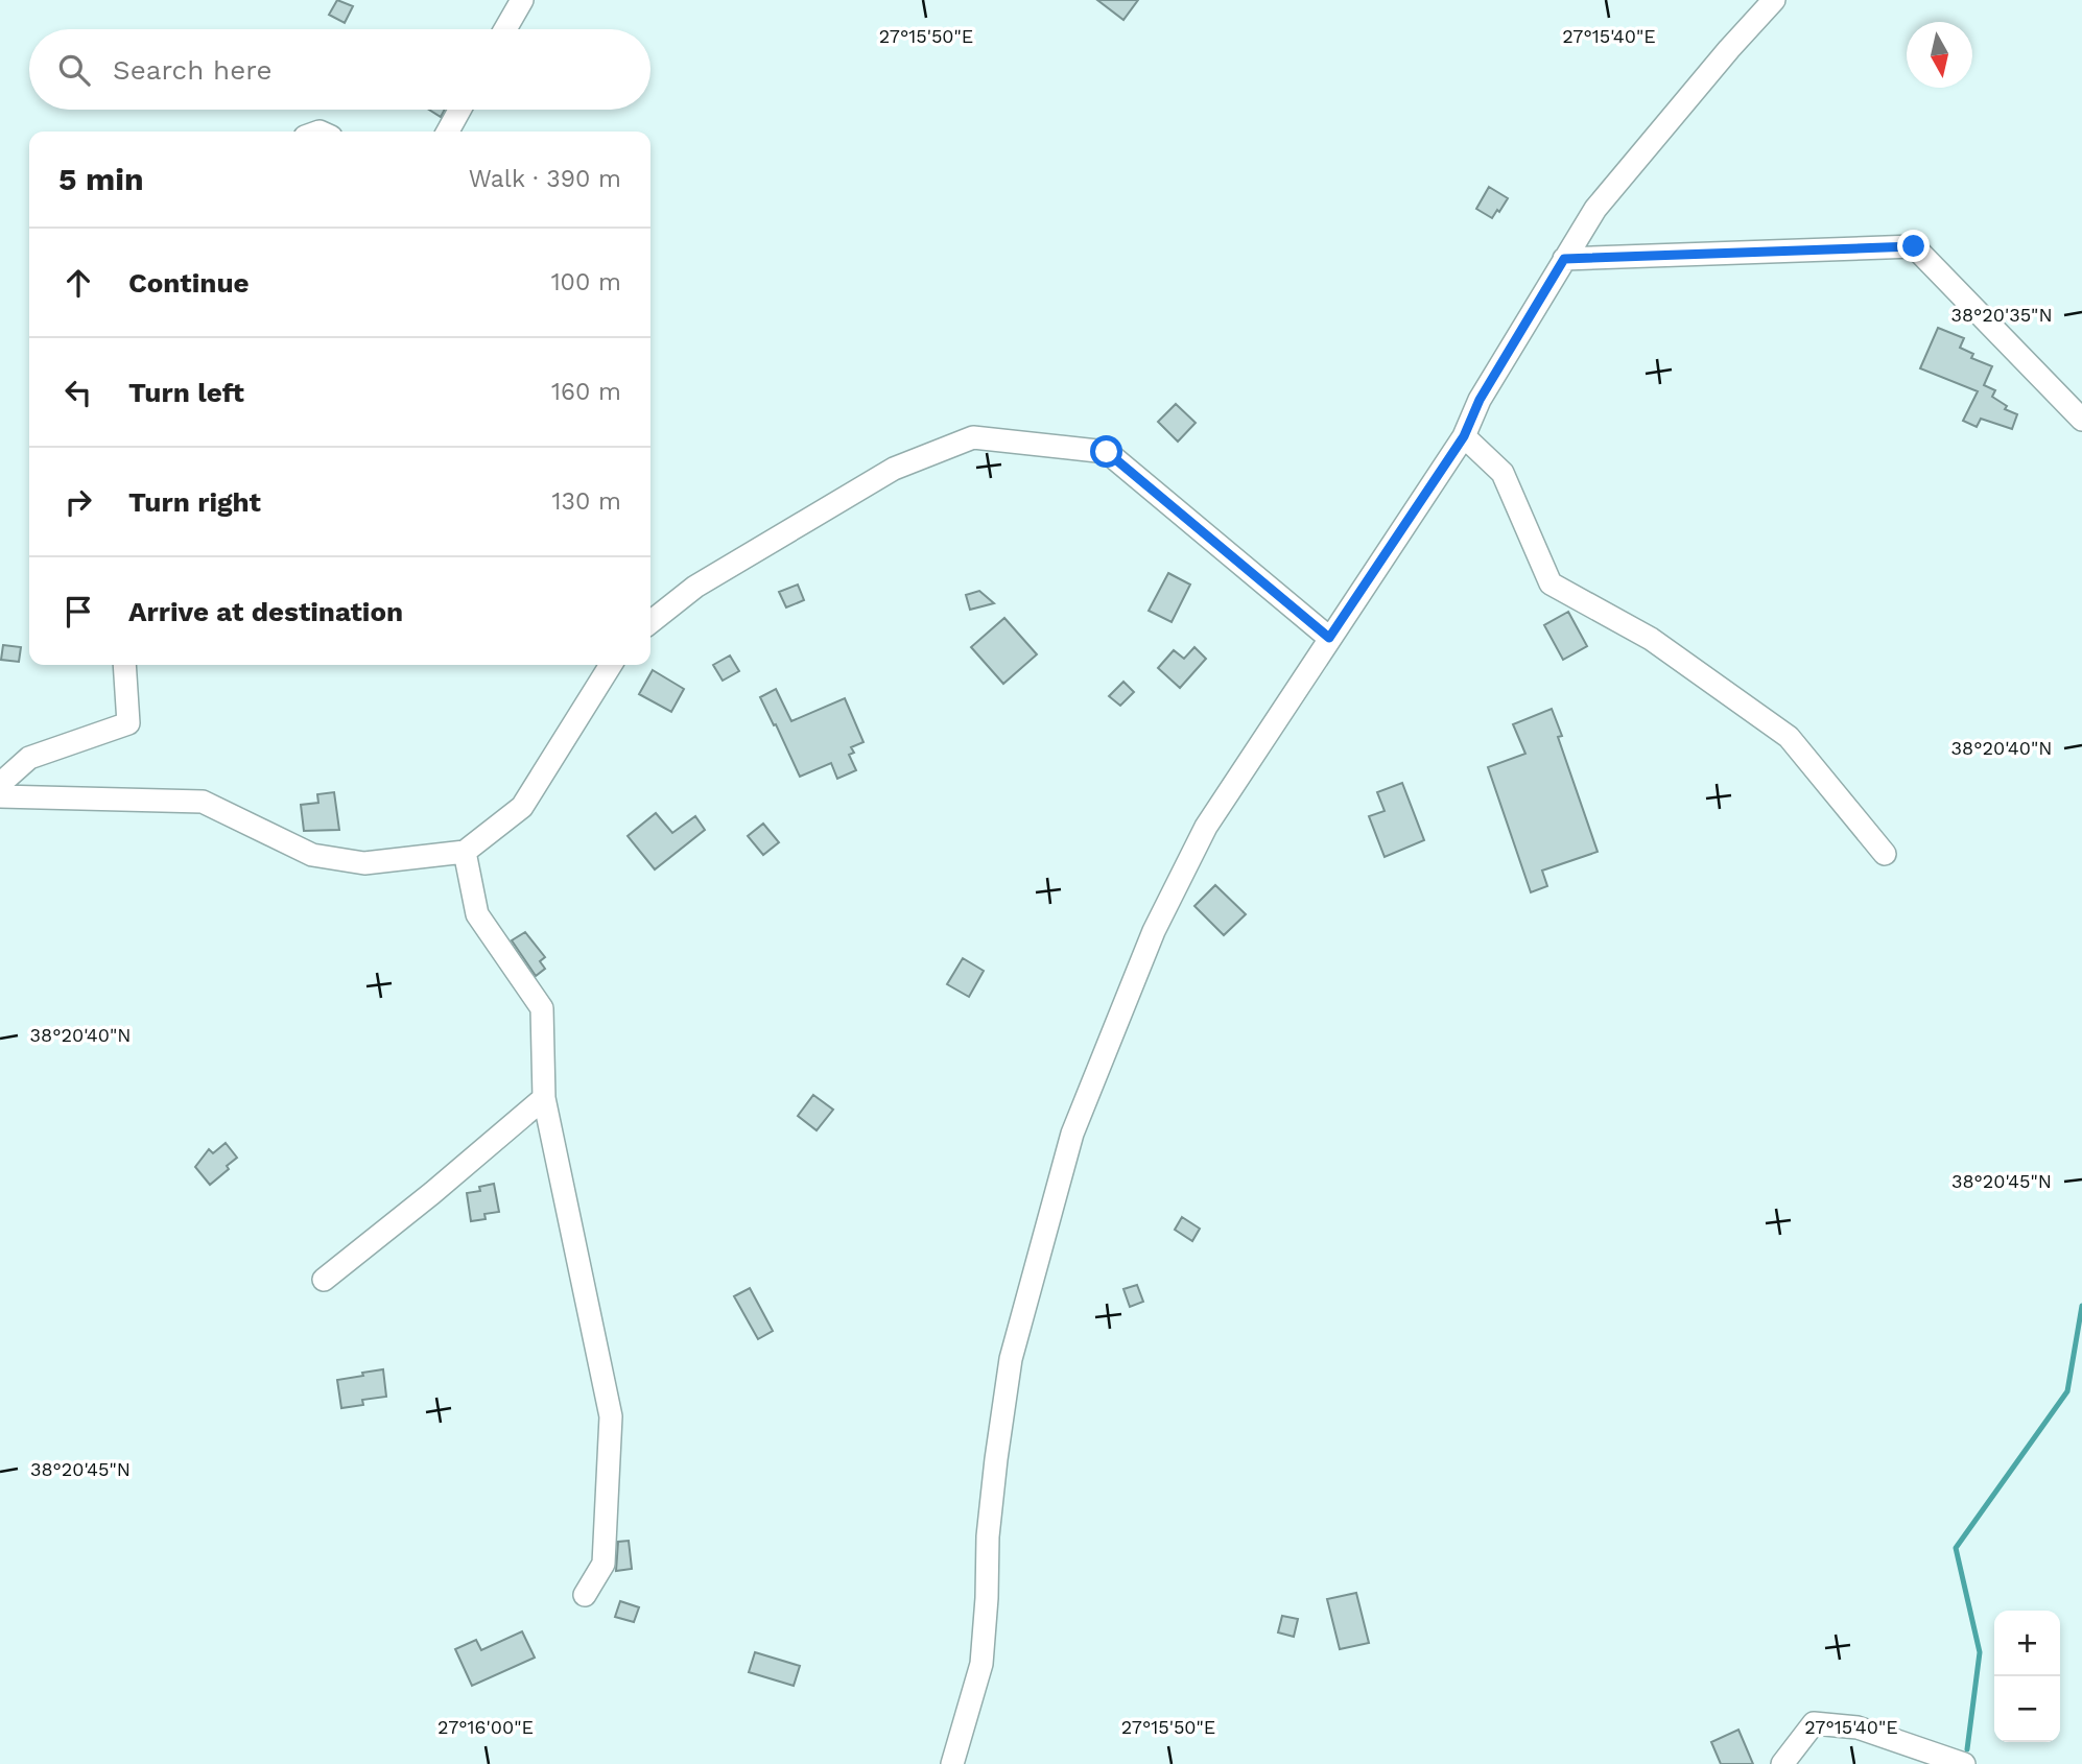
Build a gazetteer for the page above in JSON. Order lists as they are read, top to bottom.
{
  "north": "bottom",
  "page": {
    "search": "Search here",
    "heading": ["5 min", "Walk · 390 m"],
    "list": [
      ["Continue", "100 m"],
      ["Turn left", "160 m"],
      ["Turn right", "130 m"],
      "Arrive at destination"
    ],
    "map_buttons": ["+", "−"]
  },
  "coordinates": [
    "27°15'50\"E",
    "27°15'40\"E",
    "38°20'35\"N",
    "38°20'40\"N",
    "38°20'45\"N",
    "27°16'00\"E"
  ]
}
